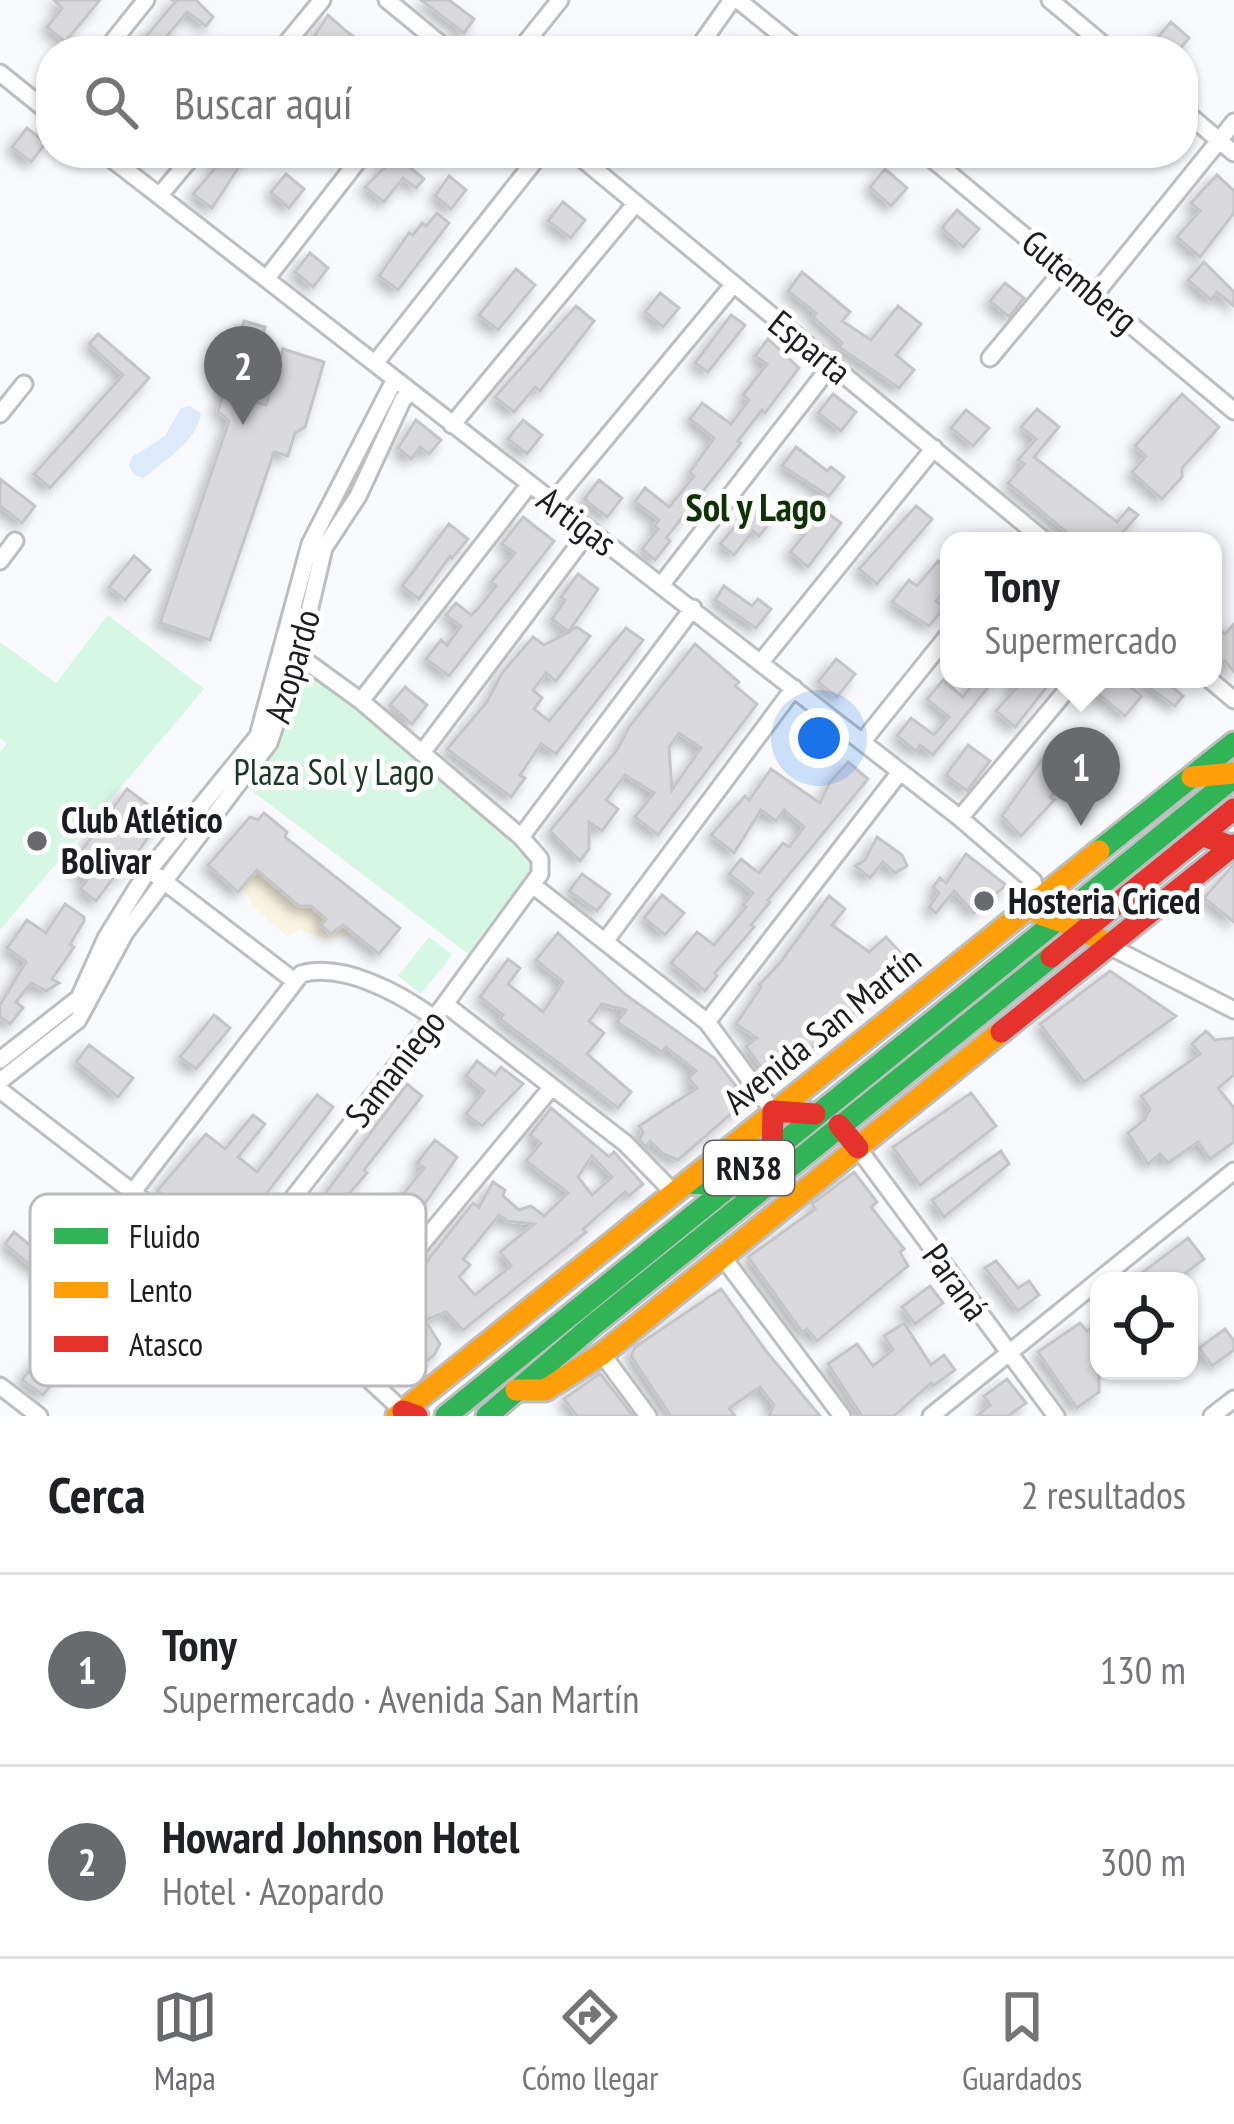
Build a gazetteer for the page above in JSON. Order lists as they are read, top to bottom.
{
  "streets": {
    "main road": ["Avenida San Martín", "RN38"],
    "street": [
      "Gutemberg",
      "Esparta",
      "Artigas",
      "Azopardo",
      "Samaniego",
      "Paraná"
    ]
  },
  "crossings": [
    ["Artigas", "Azopardo"],
    ["Artigas", "Avenida San Martín"],
    ["Artigas", "RN38"],
    ["Avenida San Martín", "RN38"]
  ],
  "districts": ["Sol y Lago"],
  "parks": ["Plaza Sol y Lago"],
  "places": ["Club Atlético Bolivar", "Hosteria Criced"],
  "legend": ["Fluido", "Lento", "Atasco"],
  "page": {
    "search": "Buscar aquí",
    "pins": ["2", "1"],
    "popup": ["Tony", "Supermercado"],
    "heading": ["Cerca", "2 resultados"],
    "list": [
      {
        "mark": "1",
        "name": "Tony",
        "note": "Supermercado · Avenida San Martín",
        "value": "130 m"
      },
      {
        "mark": "2",
        "name": "Howard Johnson Hotel",
        "note": "Hotel · Azopardo",
        "value": "300 m"
      }
    ],
    "nav": ["Mapa", "Cómo llegar", "Guardados"]
  }
}
